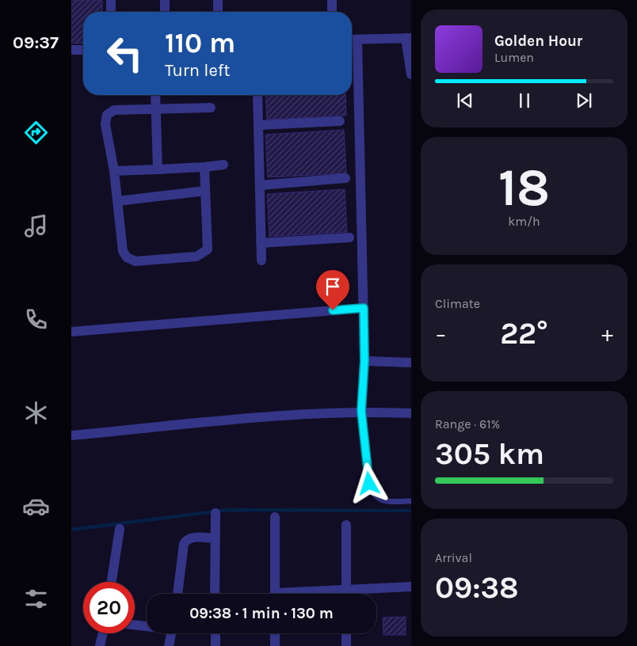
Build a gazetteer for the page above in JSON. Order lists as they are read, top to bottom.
{
  "page": {
    "tabs": "09:37",
    "turn": ["110 m", "Turn left"],
    "song": ["Golden Hour", "Lumen"],
    "tile": [
      ["18", "km/h"],
      "Climate",
      ["Range · 61%", "305 km"],
      ["Arrival", "09:38"]
    ],
    "heat": ["−", "22°", "+"],
    "limit": "20",
    "trip": "09:38 · 1 min · 130 m"
  }
}
